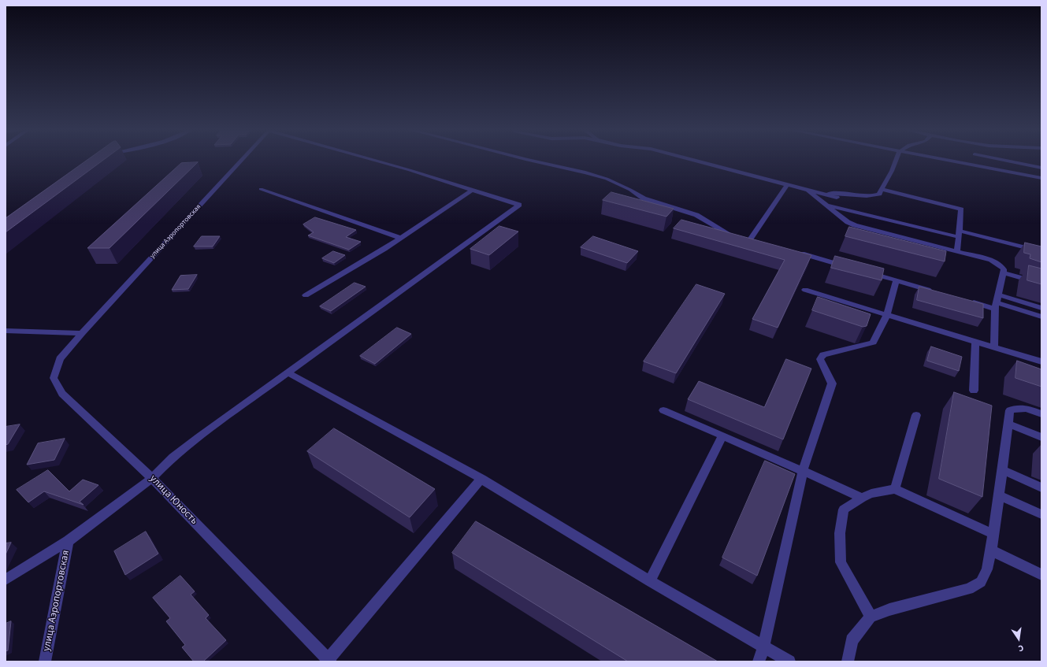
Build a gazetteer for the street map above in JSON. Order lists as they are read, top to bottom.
{
  "streets": {
    "street": ["улица Аэропортовская", "улица Юность"]
  },
  "crossings": [
    ["улица Аэропортовская", "улица Юность"]
  ],
  "north": "bottom"
}
